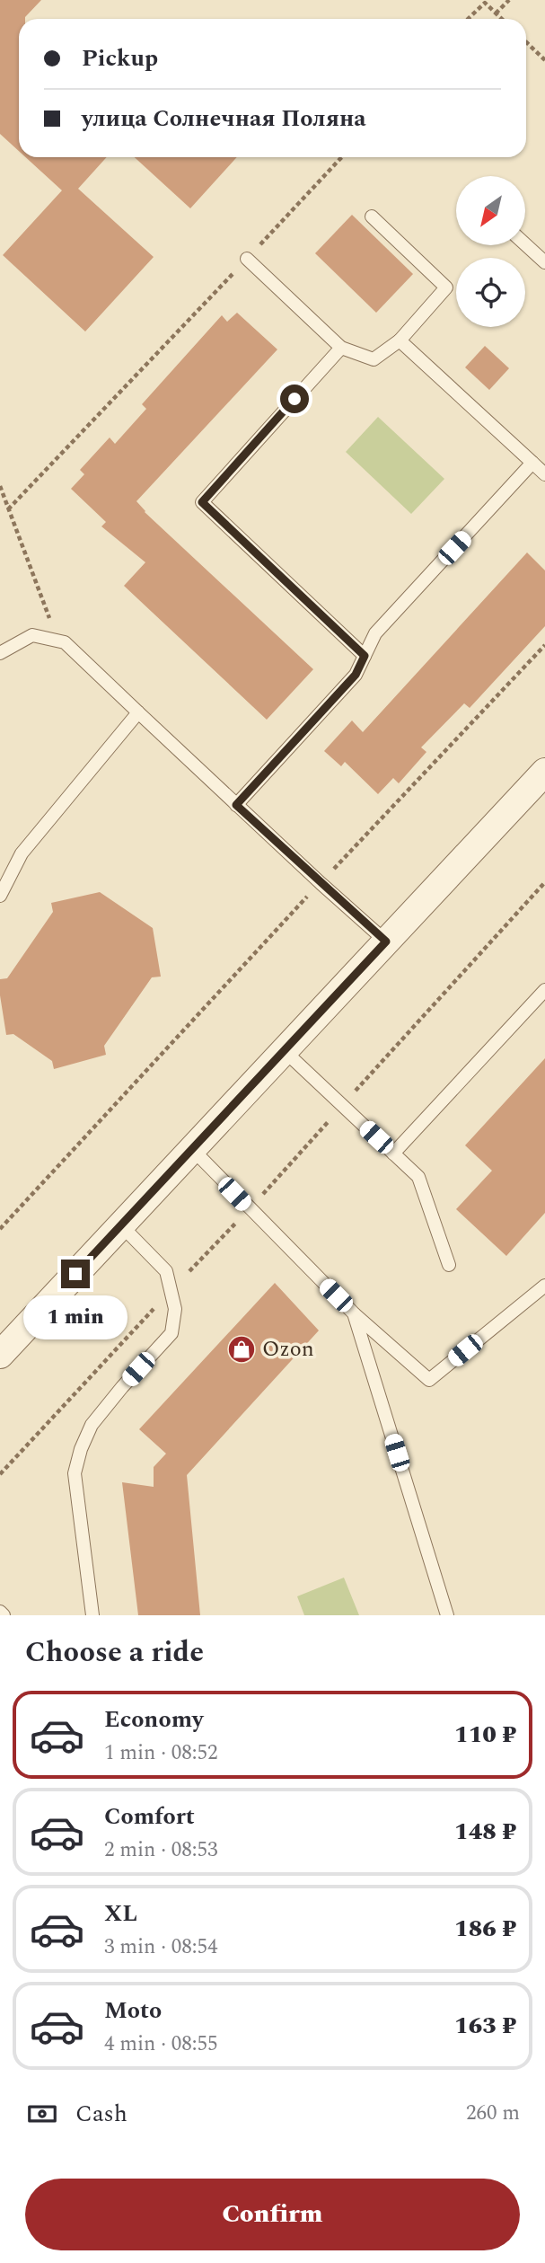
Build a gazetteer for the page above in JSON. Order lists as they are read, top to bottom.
{
  "places": {
    "shop": ["Ozon"]
  },
  "north": "bottom left",
  "page": {
    "banner": ["Pickup", "улица Солнечная Поляна"],
    "bubble": "1 min",
    "heading": "Choose a ride",
    "list": [
      {
        "name": "Economy",
        "note": "1 min · 08:52",
        "value": "110 ₽"
      },
      {
        "name": "Comfort",
        "note": "2 min · 08:53",
        "value": "148 ₽"
      },
      {
        "name": "XL",
        "note": "3 min · 08:54",
        "value": "186 ₽"
      },
      {
        "name": "Moto",
        "note": "4 min · 08:55",
        "value": "163 ₽"
      }
    ],
    "pay": ["Cash", "260 m"],
    "buttons": "Confirm"
  }
}
